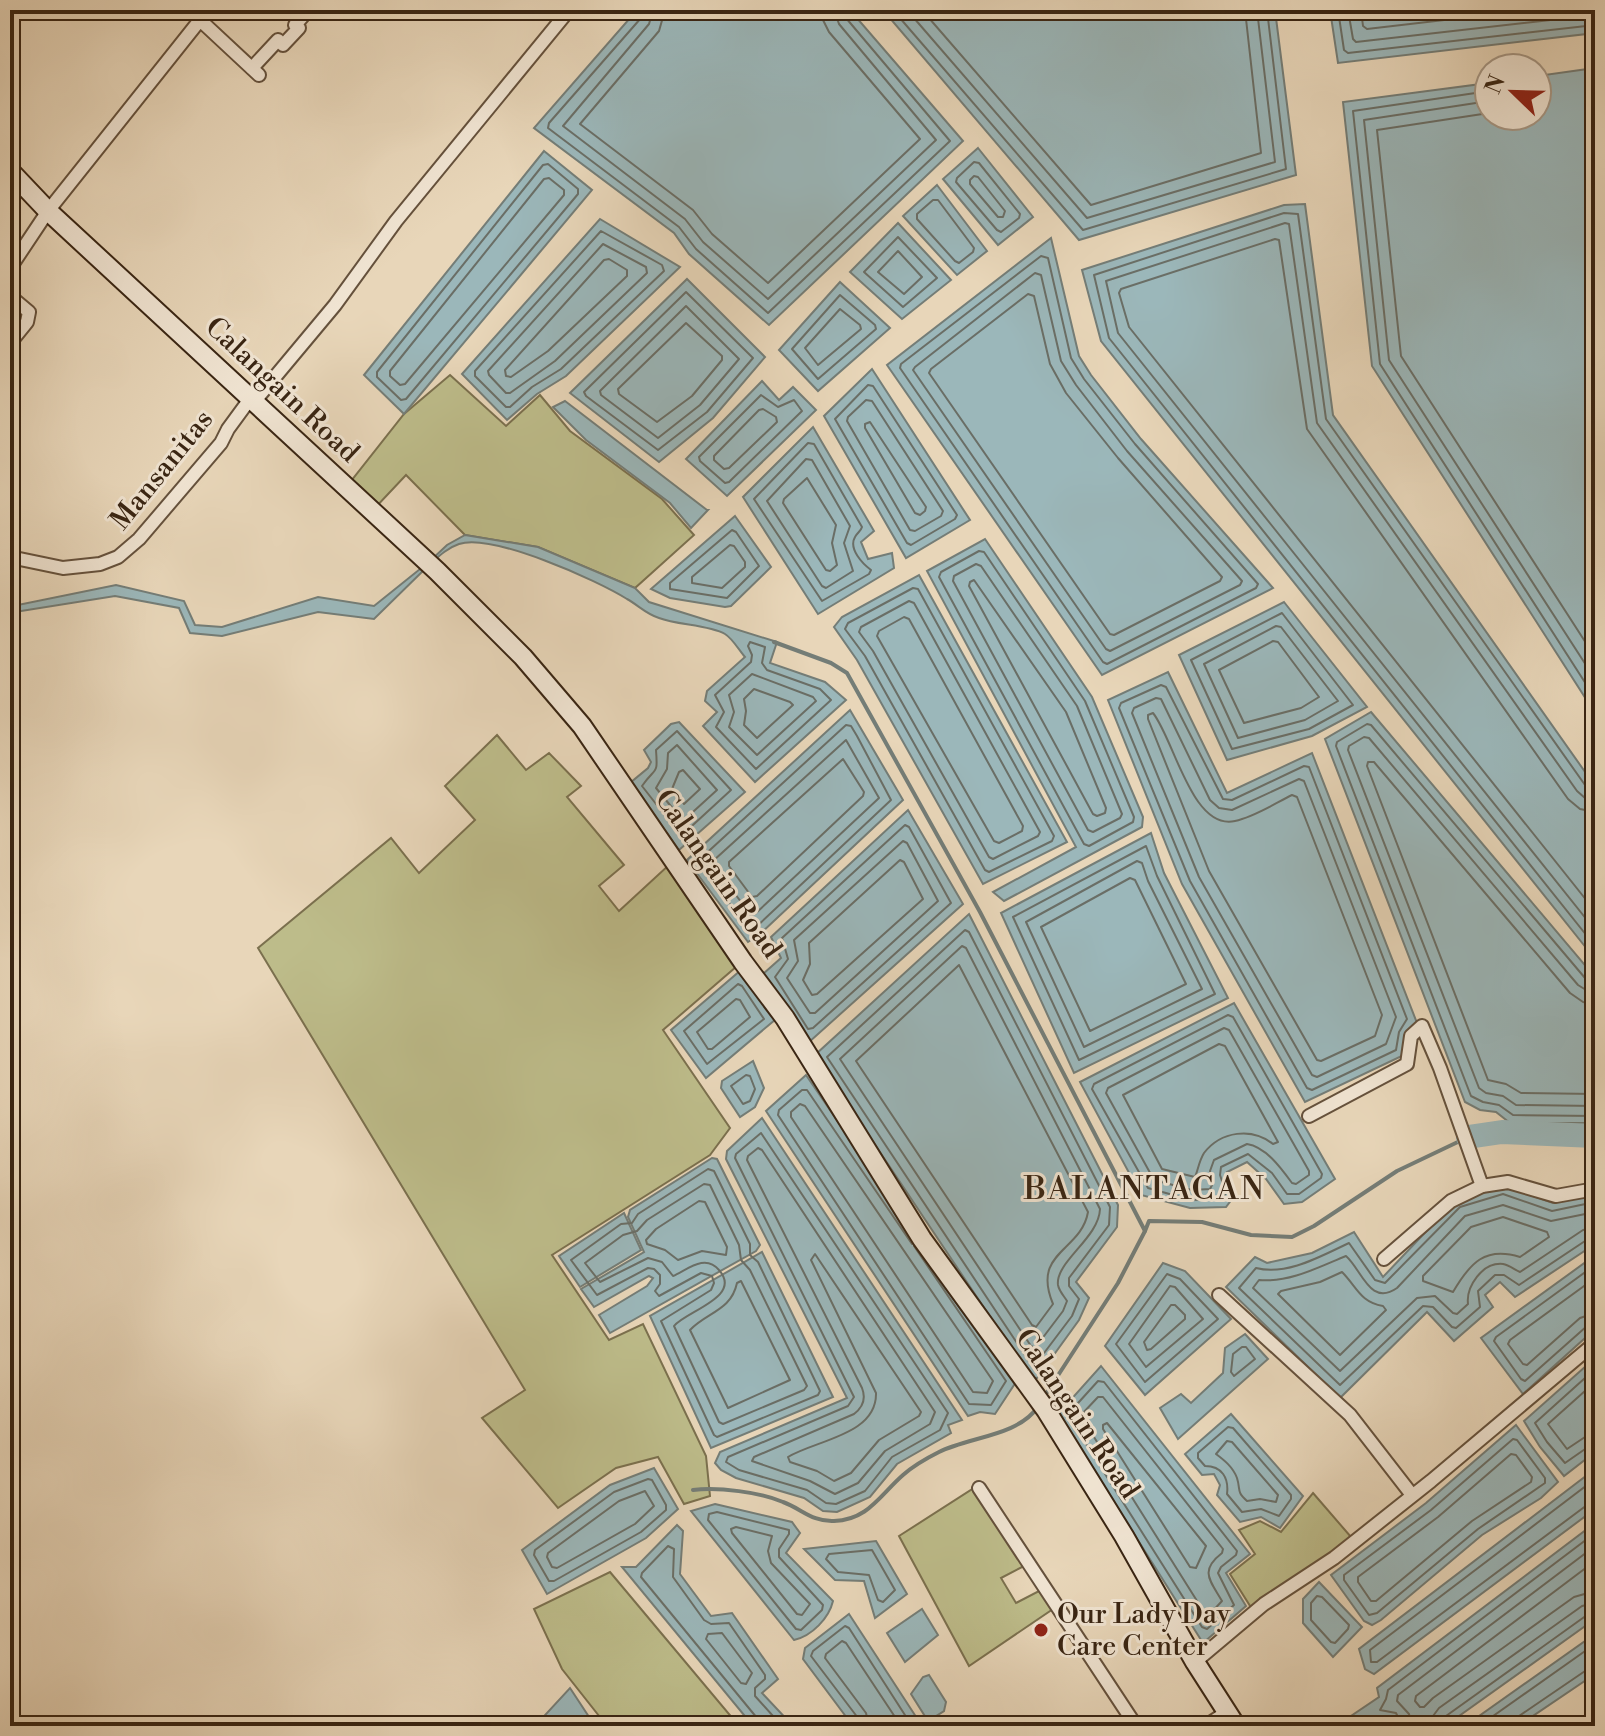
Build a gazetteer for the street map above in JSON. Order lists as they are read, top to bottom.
{
  "streets": {
    "street": ["Calangain Road", "Mansanitas"]
  },
  "crossings": [
    ["Calangain Road", "Mansanitas"]
  ],
  "districts": ["BALANTACAN"],
  "places": ["Our Lady Day Care Center"],
  "north": "top left"
}
